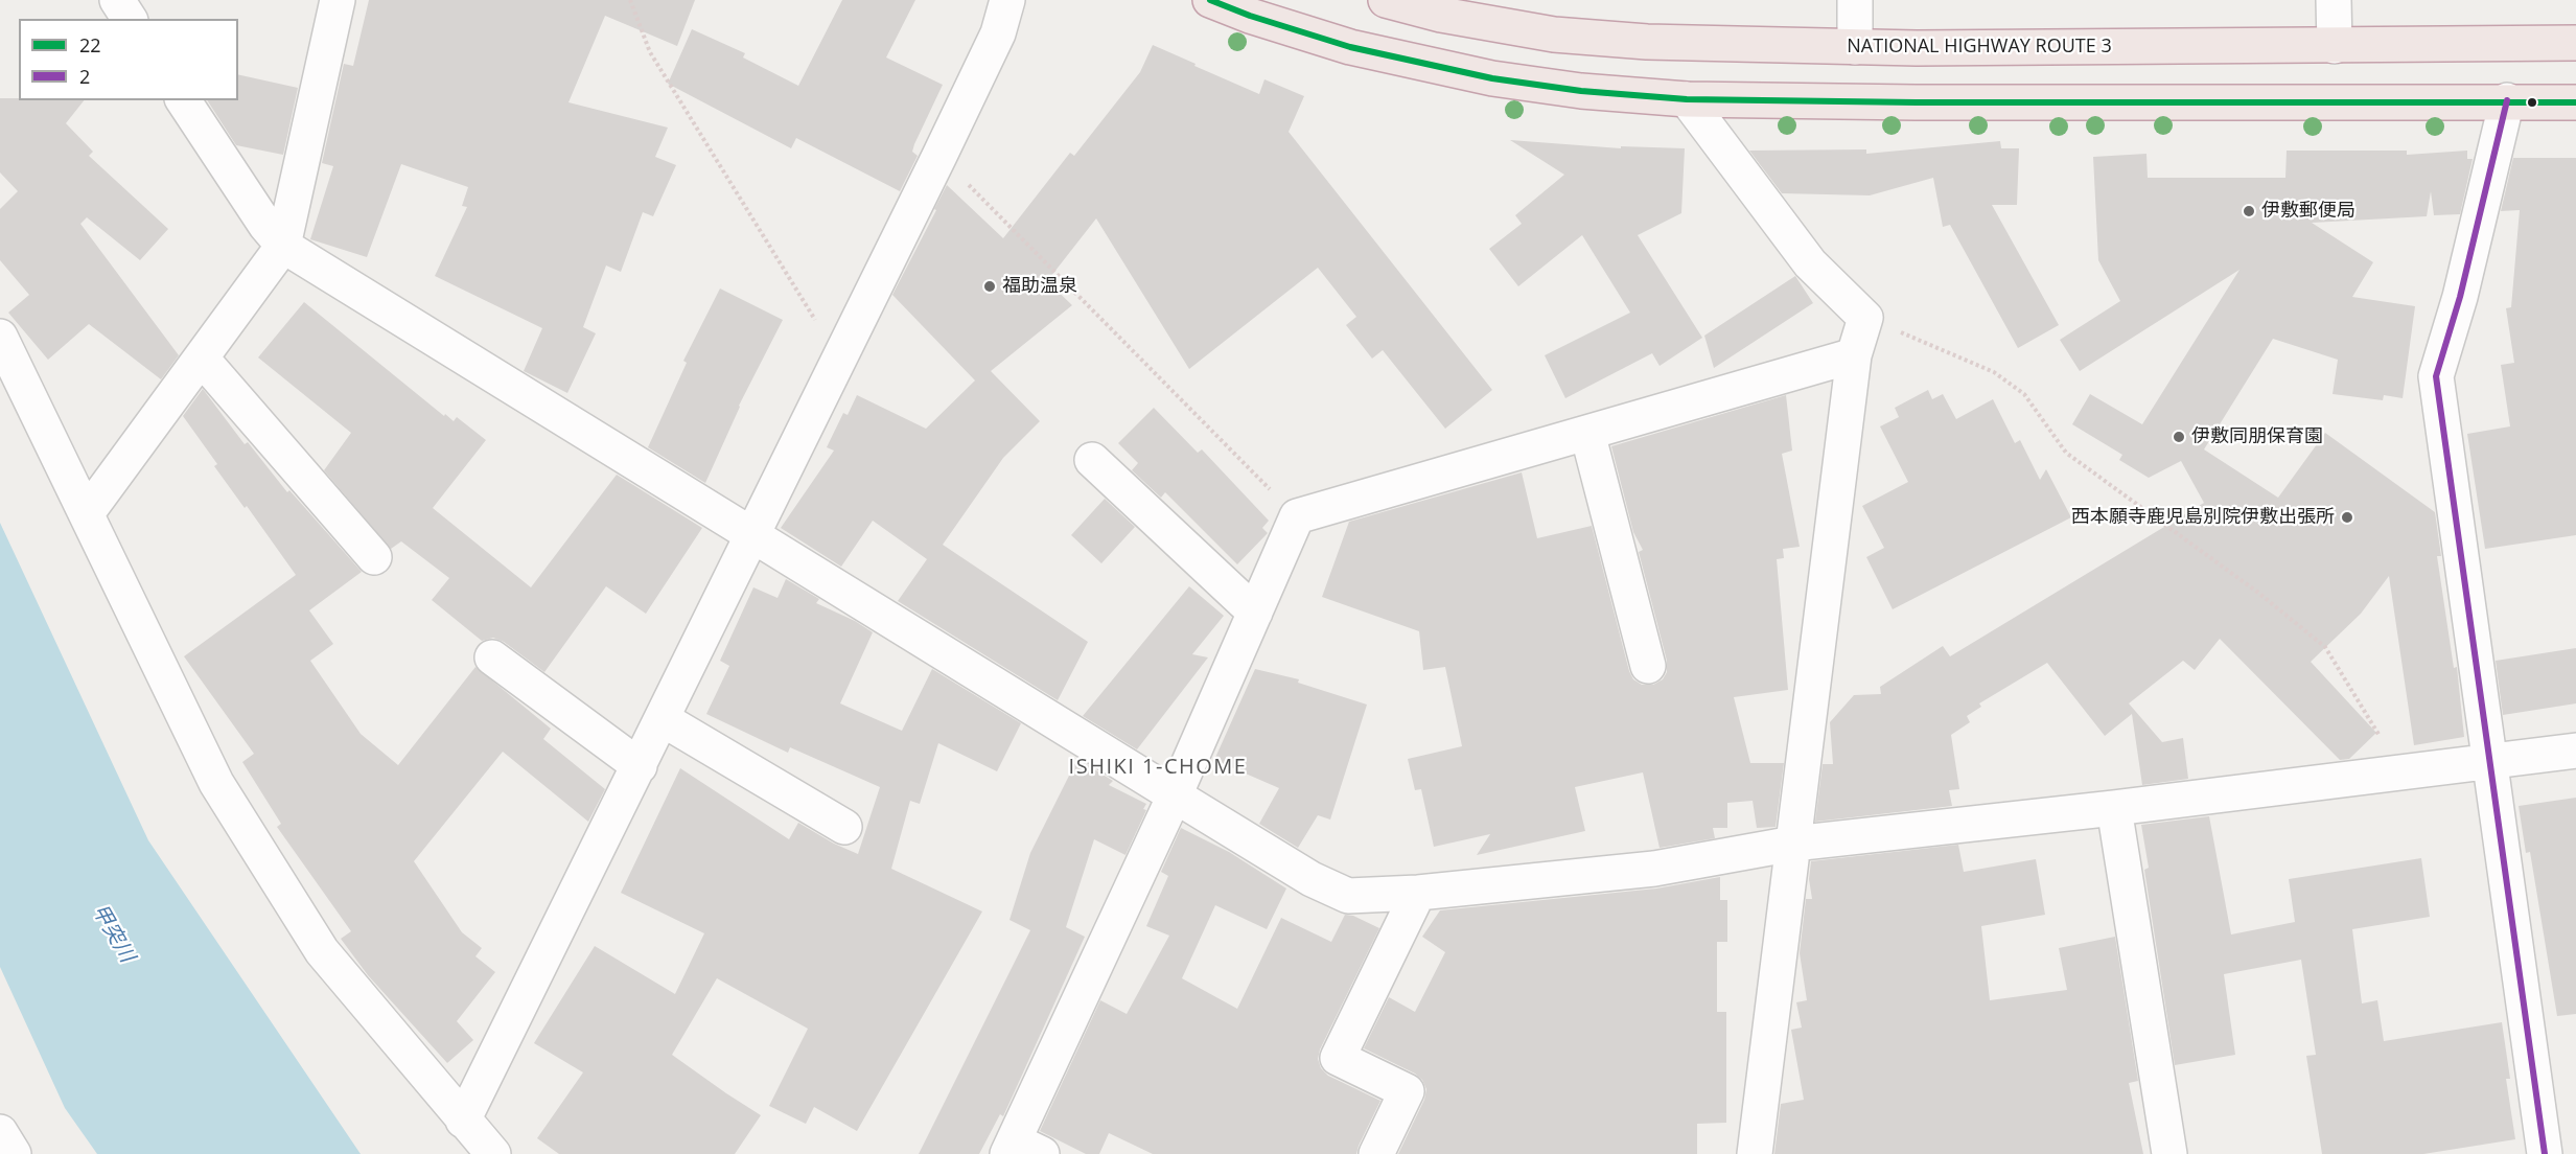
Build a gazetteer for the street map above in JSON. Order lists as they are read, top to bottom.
{
  "streets": {
    "highway": ["NATIONAL HIGHWAY ROUTE 3"]
  },
  "districts": ["ISHIKI 1-CHOME"],
  "water": ["甲突川"],
  "places": [
    "伊敷郵便局",
    "福助温泉",
    "伊敷同朋保育園",
    "西本願寺鹿児島別院伊敷出張所"
  ],
  "lines": ["transit line 22", "transit line 2"],
  "legend": ["22", "2"]
}
